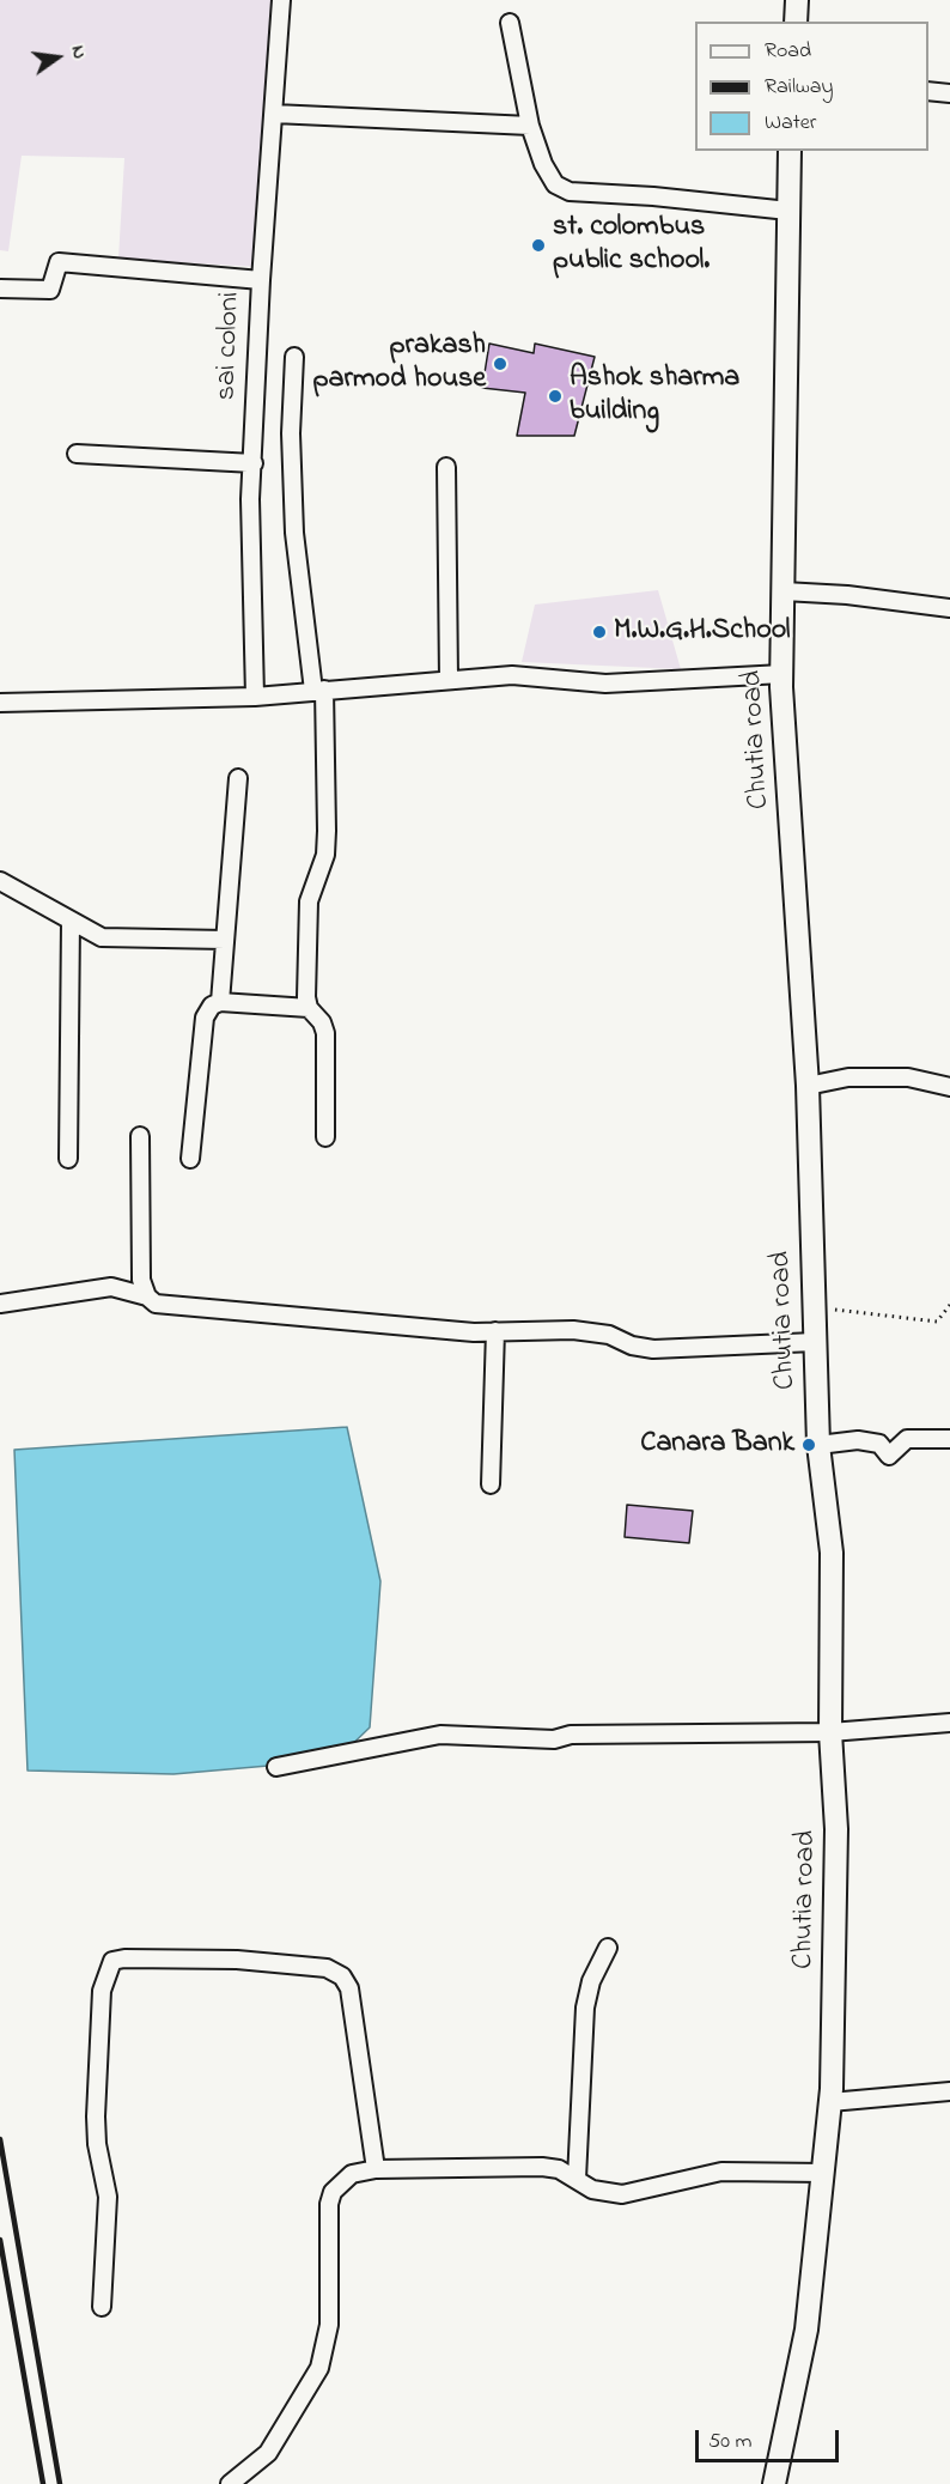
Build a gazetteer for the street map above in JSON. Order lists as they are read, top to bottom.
{
  "streets": {
    "street": ["sai coloni", "Chutia road"]
  },
  "places": [
    "st. colombus public school.",
    "prakash parmod house",
    "Ashok sharma building",
    "M.W.G.H.School",
    "Canara Bank"
  ],
  "legend": ["Road", "Railway", "Water"],
  "scale_bar": "50 m",
  "north": "right"
}
